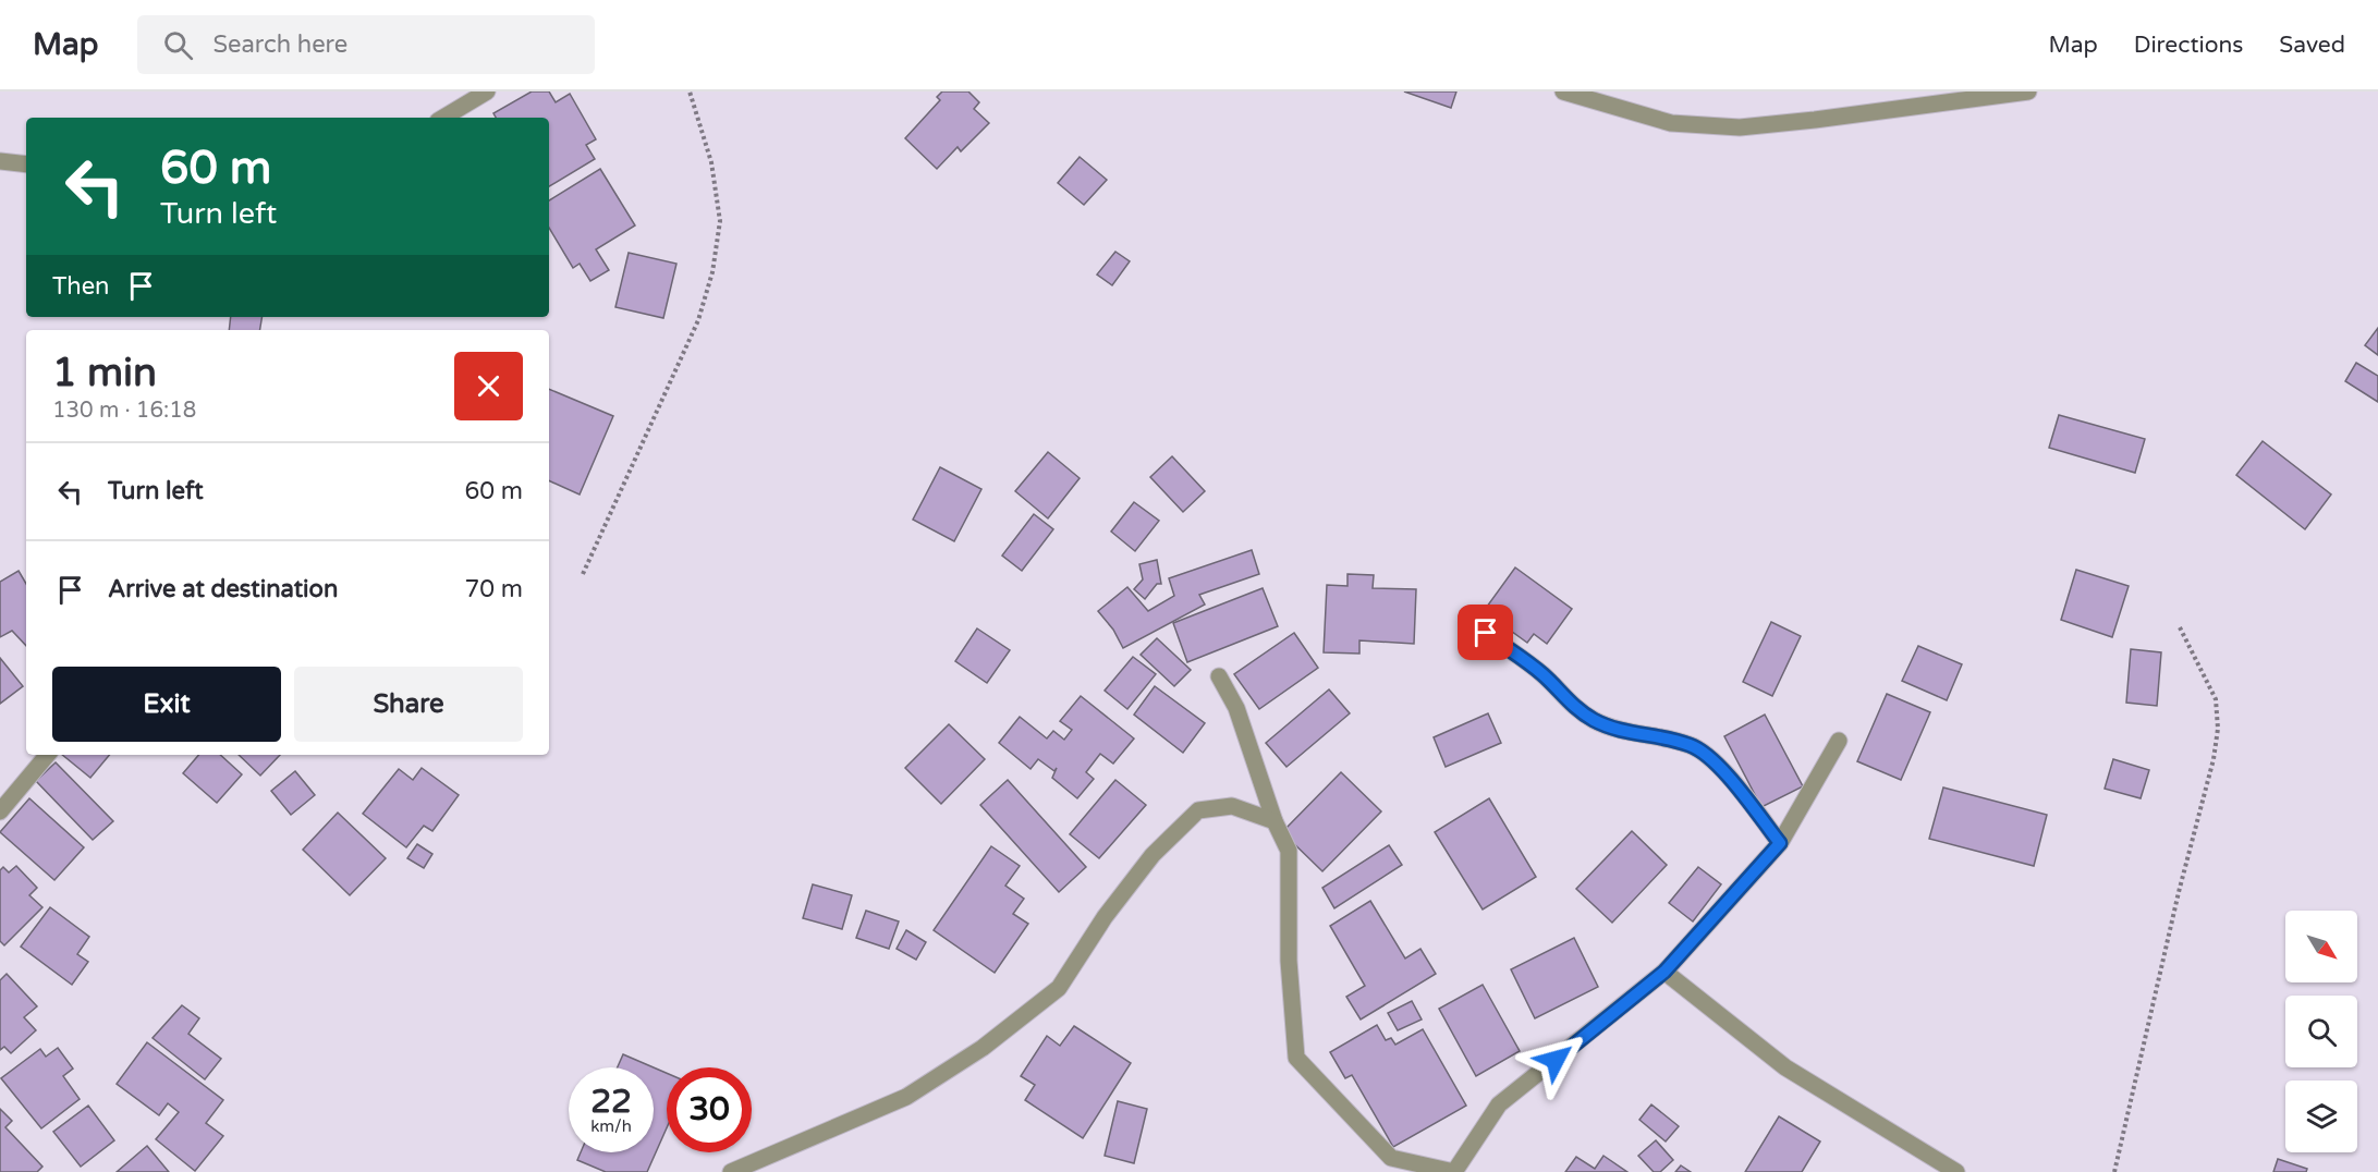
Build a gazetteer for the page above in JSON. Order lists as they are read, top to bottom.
{
  "north": "bottom right",
  "page": {
    "header": "Map",
    "search": "Search here",
    "nav": ["Map", "Directions", "Saved"],
    "turn": ["60 m", "Turn left"],
    "then": "Then",
    "heading": ["1 min", "130 m · 16:18"],
    "list": [
      {
        "name": "Turn left",
        "value": "60 m"
      },
      {
        "name": "Arrive at destination",
        "value": "70 m"
      }
    ],
    "buttons": ["Exit", "Share"],
    "speed": "22 km/h",
    "limit": "30"
  }
}
